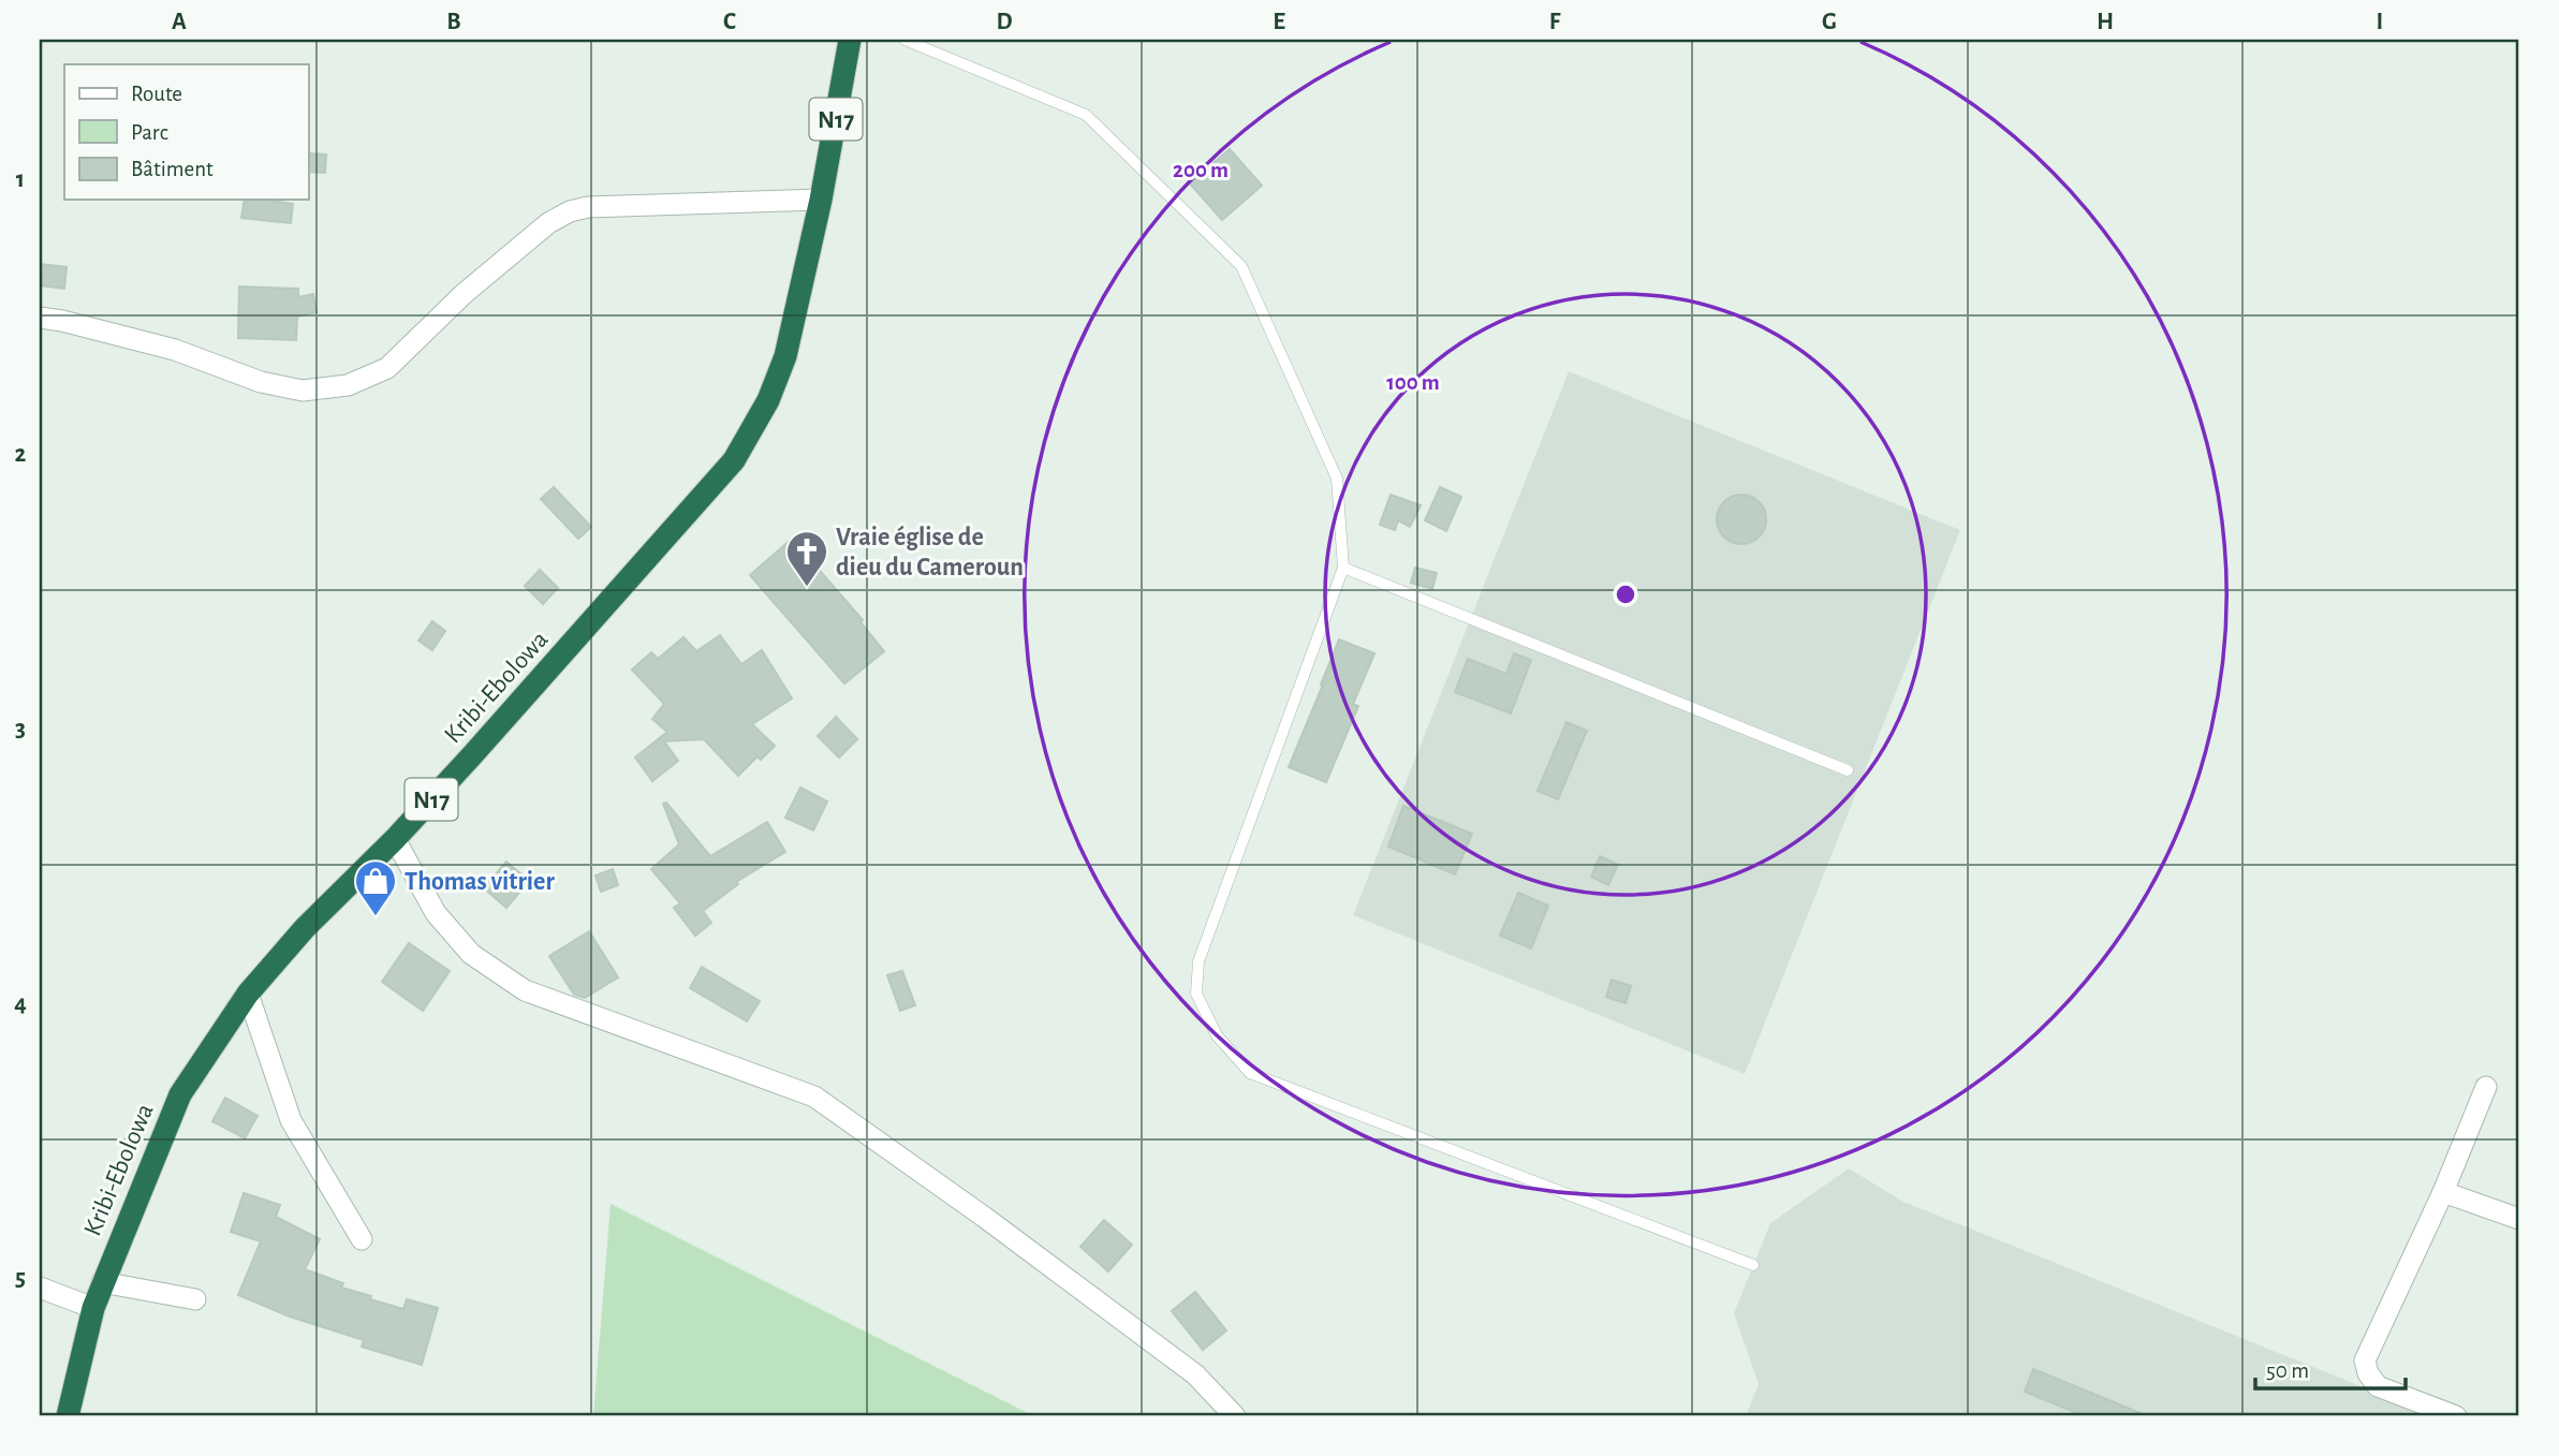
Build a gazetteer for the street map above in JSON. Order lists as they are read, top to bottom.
{
  "streets": {
    "highway": ["N17", "Kribi-Ebolowa"]
  },
  "places": {
    "church": ["Vraie église de dieu du Cameroun"],
    "shop": ["Thomas vitrier"]
  },
  "legend": ["Route", "Parc", "Bâtiment"],
  "scale_bar": "50 m",
  "grid": {
    "columns": [
      "A",
      "B",
      "C",
      "D",
      "E",
      "F",
      "G",
      "H",
      "I"
    ],
    "rows": [
      "1",
      "2",
      "3",
      "4",
      "5"
    ]
  },
  "rings": ["200 m", "100 m"]
}
